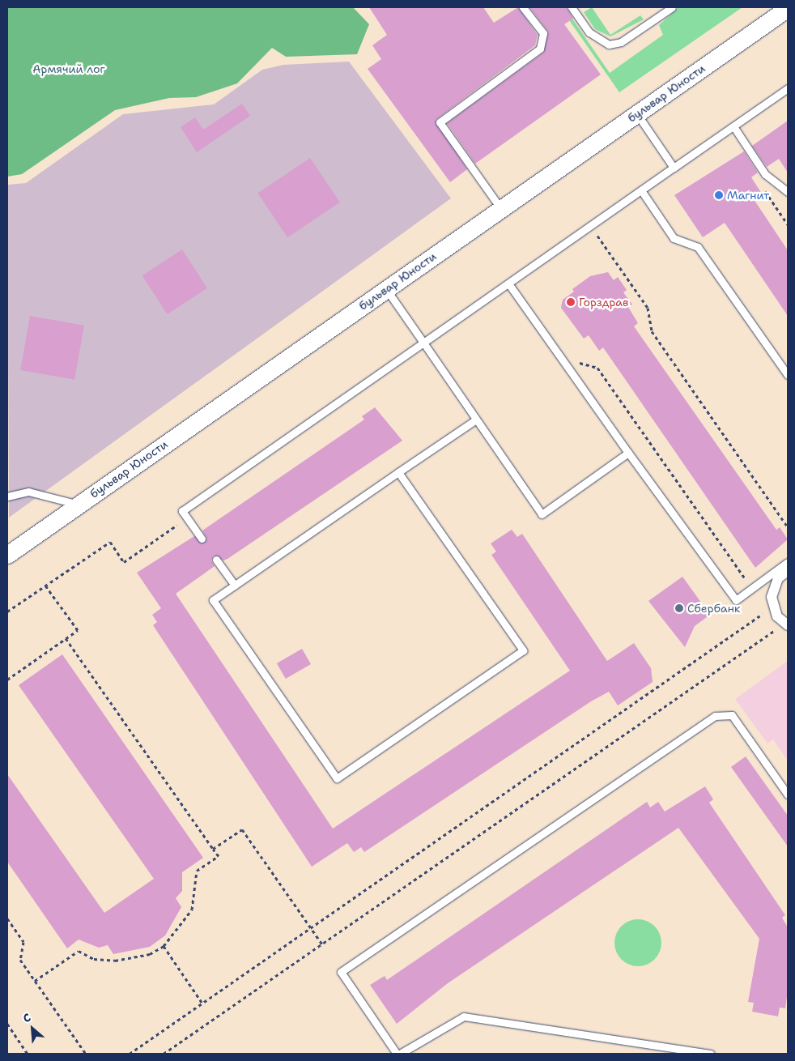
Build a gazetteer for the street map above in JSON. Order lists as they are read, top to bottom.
{
  "streets": {
    "street": ["бульвар Юности"]
  },
  "parks": ["Армячий лог"],
  "places": ["Магнит", "Горздрав", "Сбербанк"],
  "north": "top left"
}
